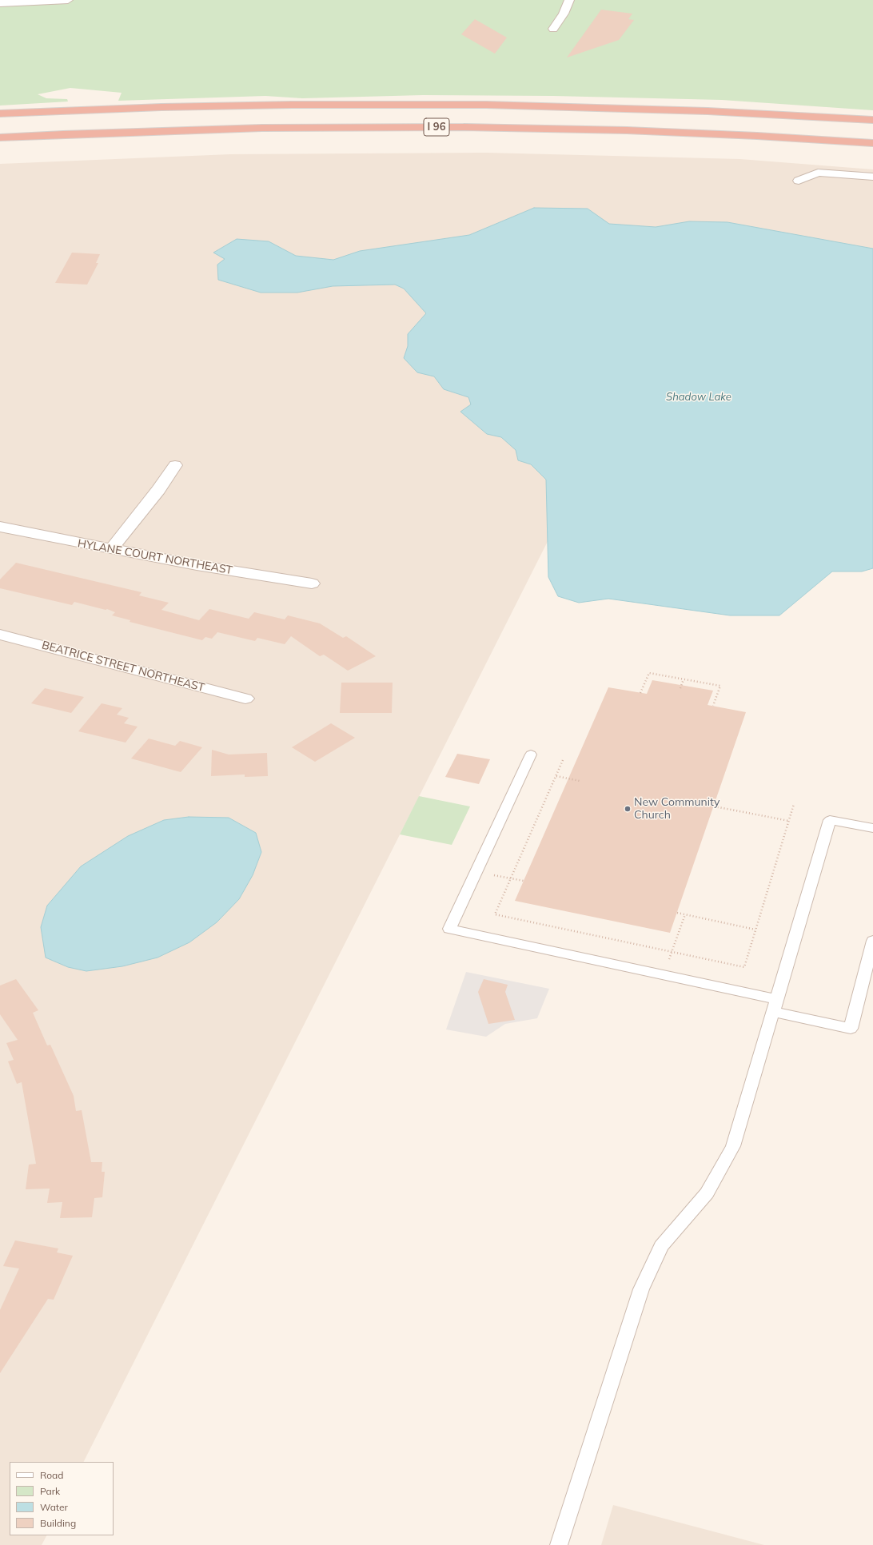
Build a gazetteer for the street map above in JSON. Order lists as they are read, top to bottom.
{
  "streets": {
    "highway": ["I 96"],
    "street": ["HYLANE COURT NORTHEAST", "BEATRICE STREET NORTHEAST"]
  },
  "water": ["Shadow Lake"],
  "places": ["New Community Church"],
  "legend": [
    "Road",
    "Park",
    "Water",
    "Building"
  ]
}
